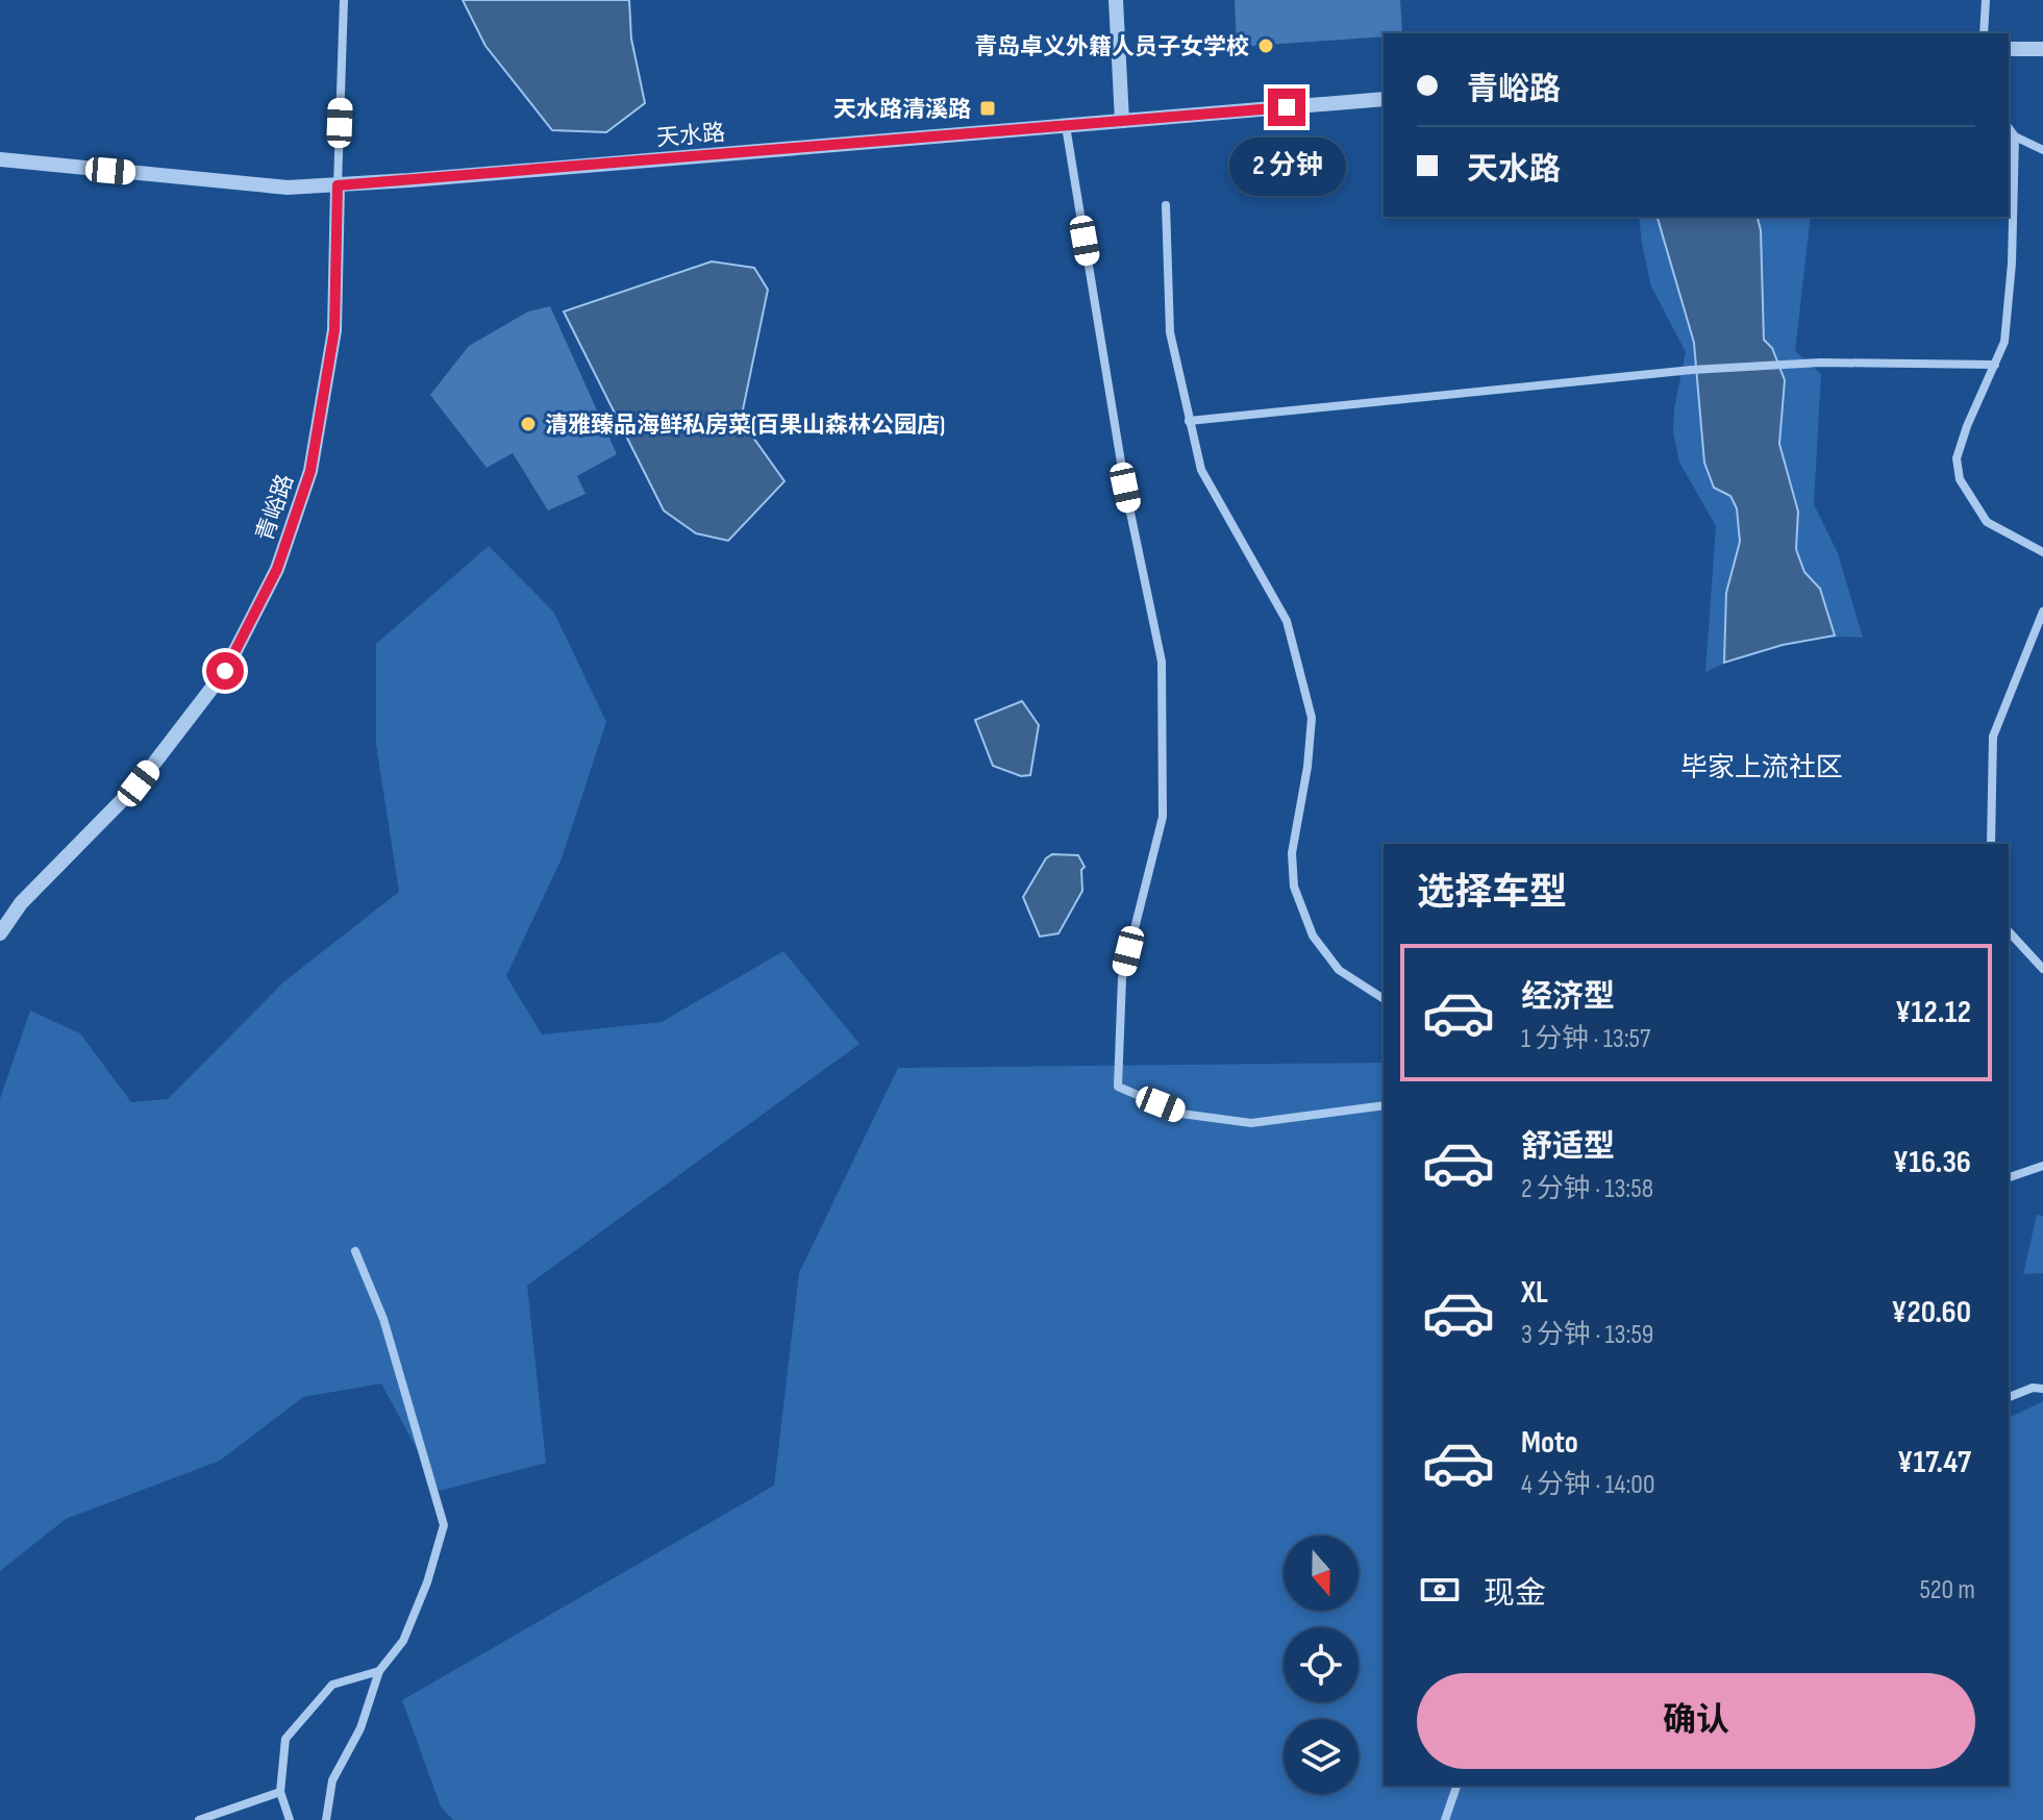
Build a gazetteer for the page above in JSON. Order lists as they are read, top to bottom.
{
  "streets": {
    "street": ["天水路", "青峪路"]
  },
  "crossings": [
    ["天水路", "青峪路"]
  ],
  "districts": ["毕家上流社区"],
  "places": {
    "other": ["青岛卓义外籍人员子女学校", "清雅臻品海鲜私房菜(百果山森林公园店)"],
    "transit": ["天水路清溪路"]
  },
  "north": "bottom",
  "page": {
    "banner": ["青峪路", "天水路"],
    "bubble": "2 分钟",
    "heading": "选择车型",
    "list": [
      {
        "name": "经济型",
        "note": "1 分钟 · 13:57",
        "value": "¥12.12"
      },
      {
        "name": "舒适型",
        "note": "2 分钟 · 13:58",
        "value": "¥16.36"
      },
      {
        "name": "XL",
        "note": "3 分钟 · 13:59",
        "value": "¥20.60"
      },
      {
        "name": "Moto",
        "note": "4 分钟 · 14:00",
        "value": "¥17.47"
      }
    ],
    "pay": ["现金", "520 m"],
    "buttons": "确认"
  }
}
